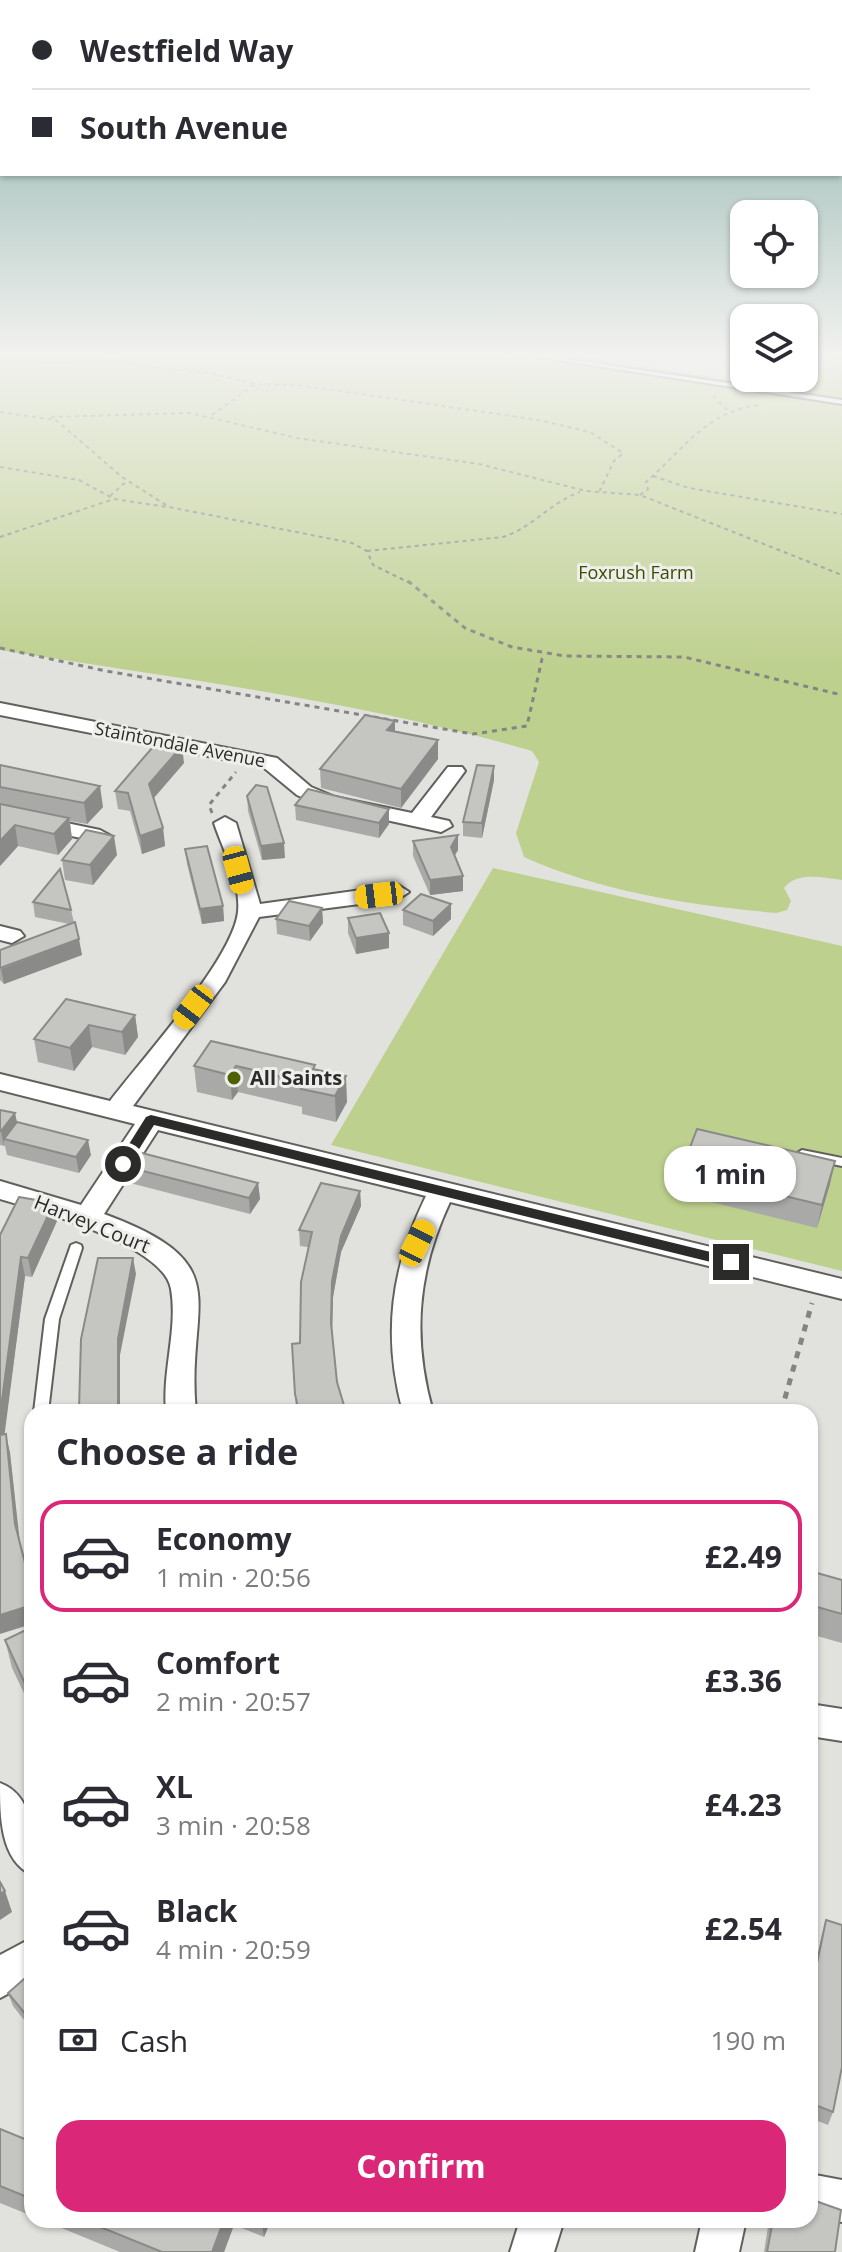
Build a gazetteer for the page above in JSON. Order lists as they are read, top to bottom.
{
  "streets": {
    "street": ["Staintondale Avenue", "Harvey Court"]
  },
  "parks": ["Foxrush Farm"],
  "places": ["All Saints"],
  "page": {
    "banner": ["Westfield Way", "South Avenue"],
    "bubble": "1 min",
    "heading": "Choose a ride",
    "list": [
      {
        "name": "Economy",
        "note": "1 min · 20:56",
        "value": "£2.49"
      },
      {
        "name": "Comfort",
        "note": "2 min · 20:57",
        "value": "£3.36"
      },
      {
        "name": "XL",
        "note": "3 min · 20:58",
        "value": "£4.23"
      },
      {
        "name": "Black",
        "note": "4 min · 20:59",
        "value": "£2.54"
      }
    ],
    "pay": ["Cash", "190 m"],
    "buttons": "Confirm"
  }
}
